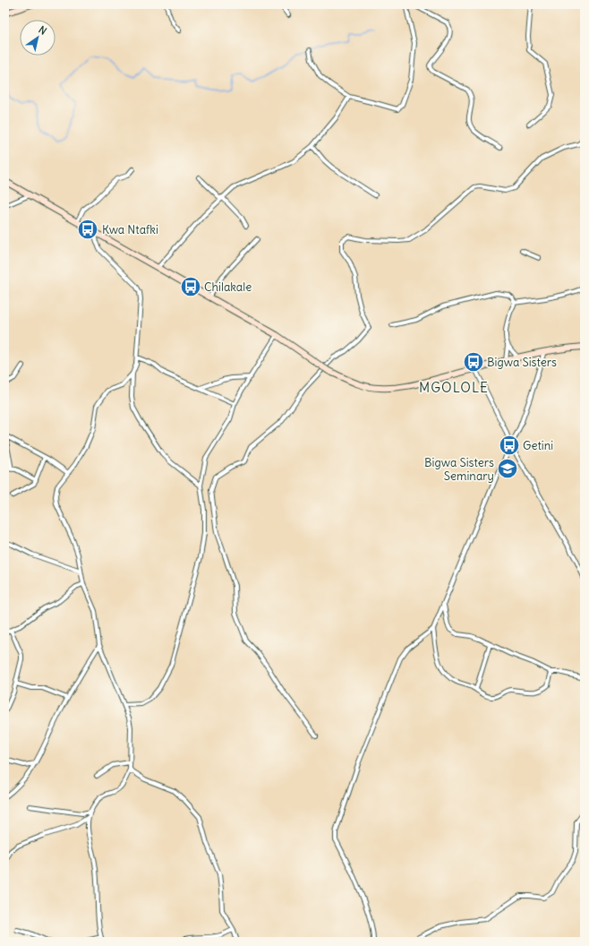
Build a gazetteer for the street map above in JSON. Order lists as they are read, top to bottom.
{
  "districts": ["MGOLOLE"],
  "places": {
    "bus stop": [
      "Kwa Ntafki",
      "Chilakale",
      "Bigwa Sisters",
      "Getini"
    ],
    "school or university": ["Bigwa Sisters Seminary"]
  },
  "north": "top right"
}
